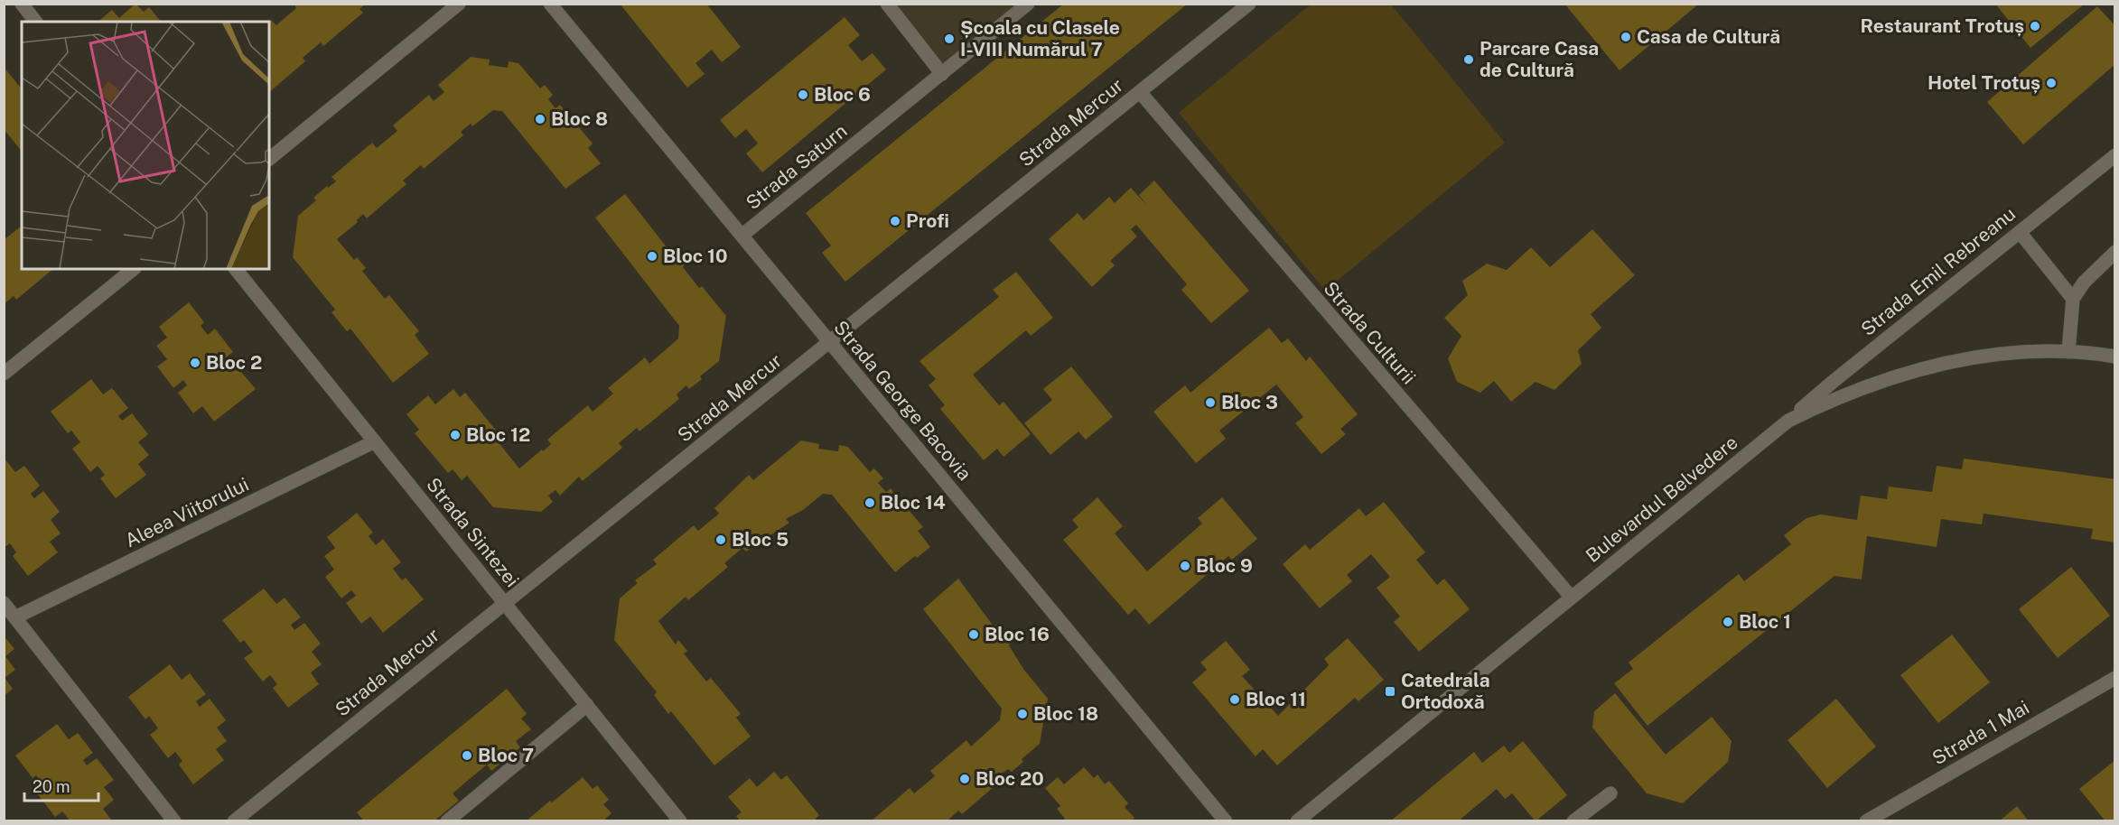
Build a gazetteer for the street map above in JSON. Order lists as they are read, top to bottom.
{
  "streets": {
    "street": [
      "Strada Mercur",
      "Strada Saturn",
      "Strada Emil Rebreanu",
      "Strada Culturii",
      "Strada George Bacovia",
      "Bulevardul Belvedere",
      "Aleea Viitorului",
      "Strada Sintezei",
      "Strada 1 Mai"
    ]
  },
  "crossings": [
    ["Strada Mercur", "Strada Culturii"],
    ["Strada Mercur", "Strada George Bacovia"],
    ["Strada Mercur", "Strada Sintezei"],
    ["Strada Saturn", "Strada George Bacovia"],
    ["Strada Emil Rebreanu", "Bulevardul Belvedere"],
    ["Strada Culturii", "Bulevardul Belvedere"],
    ["Aleea Viitorului", "Strada Sintezei"]
  ],
  "places": {
    "other": [
      "Restaurant Trotuș",
      "Casa de Cultură",
      "Școala cu Clasele I-VIII Numărul 7",
      "Parcare Casa de Cultură",
      "Hotel Trotuș",
      "Bloc 6",
      "Bloc 8",
      "Profi",
      "Bloc 10",
      "Bloc 2",
      "Bloc 3",
      "Bloc 12",
      "Bloc 14",
      "Bloc 5",
      "Bloc 9",
      "Bloc 1",
      "Bloc 16",
      "Bloc 11",
      "Bloc 18",
      "Bloc 7",
      "Bloc 20"
    ],
    "transit": ["Catedrala Ortodoxă"]
  },
  "scale_bar": "20 m"
}
